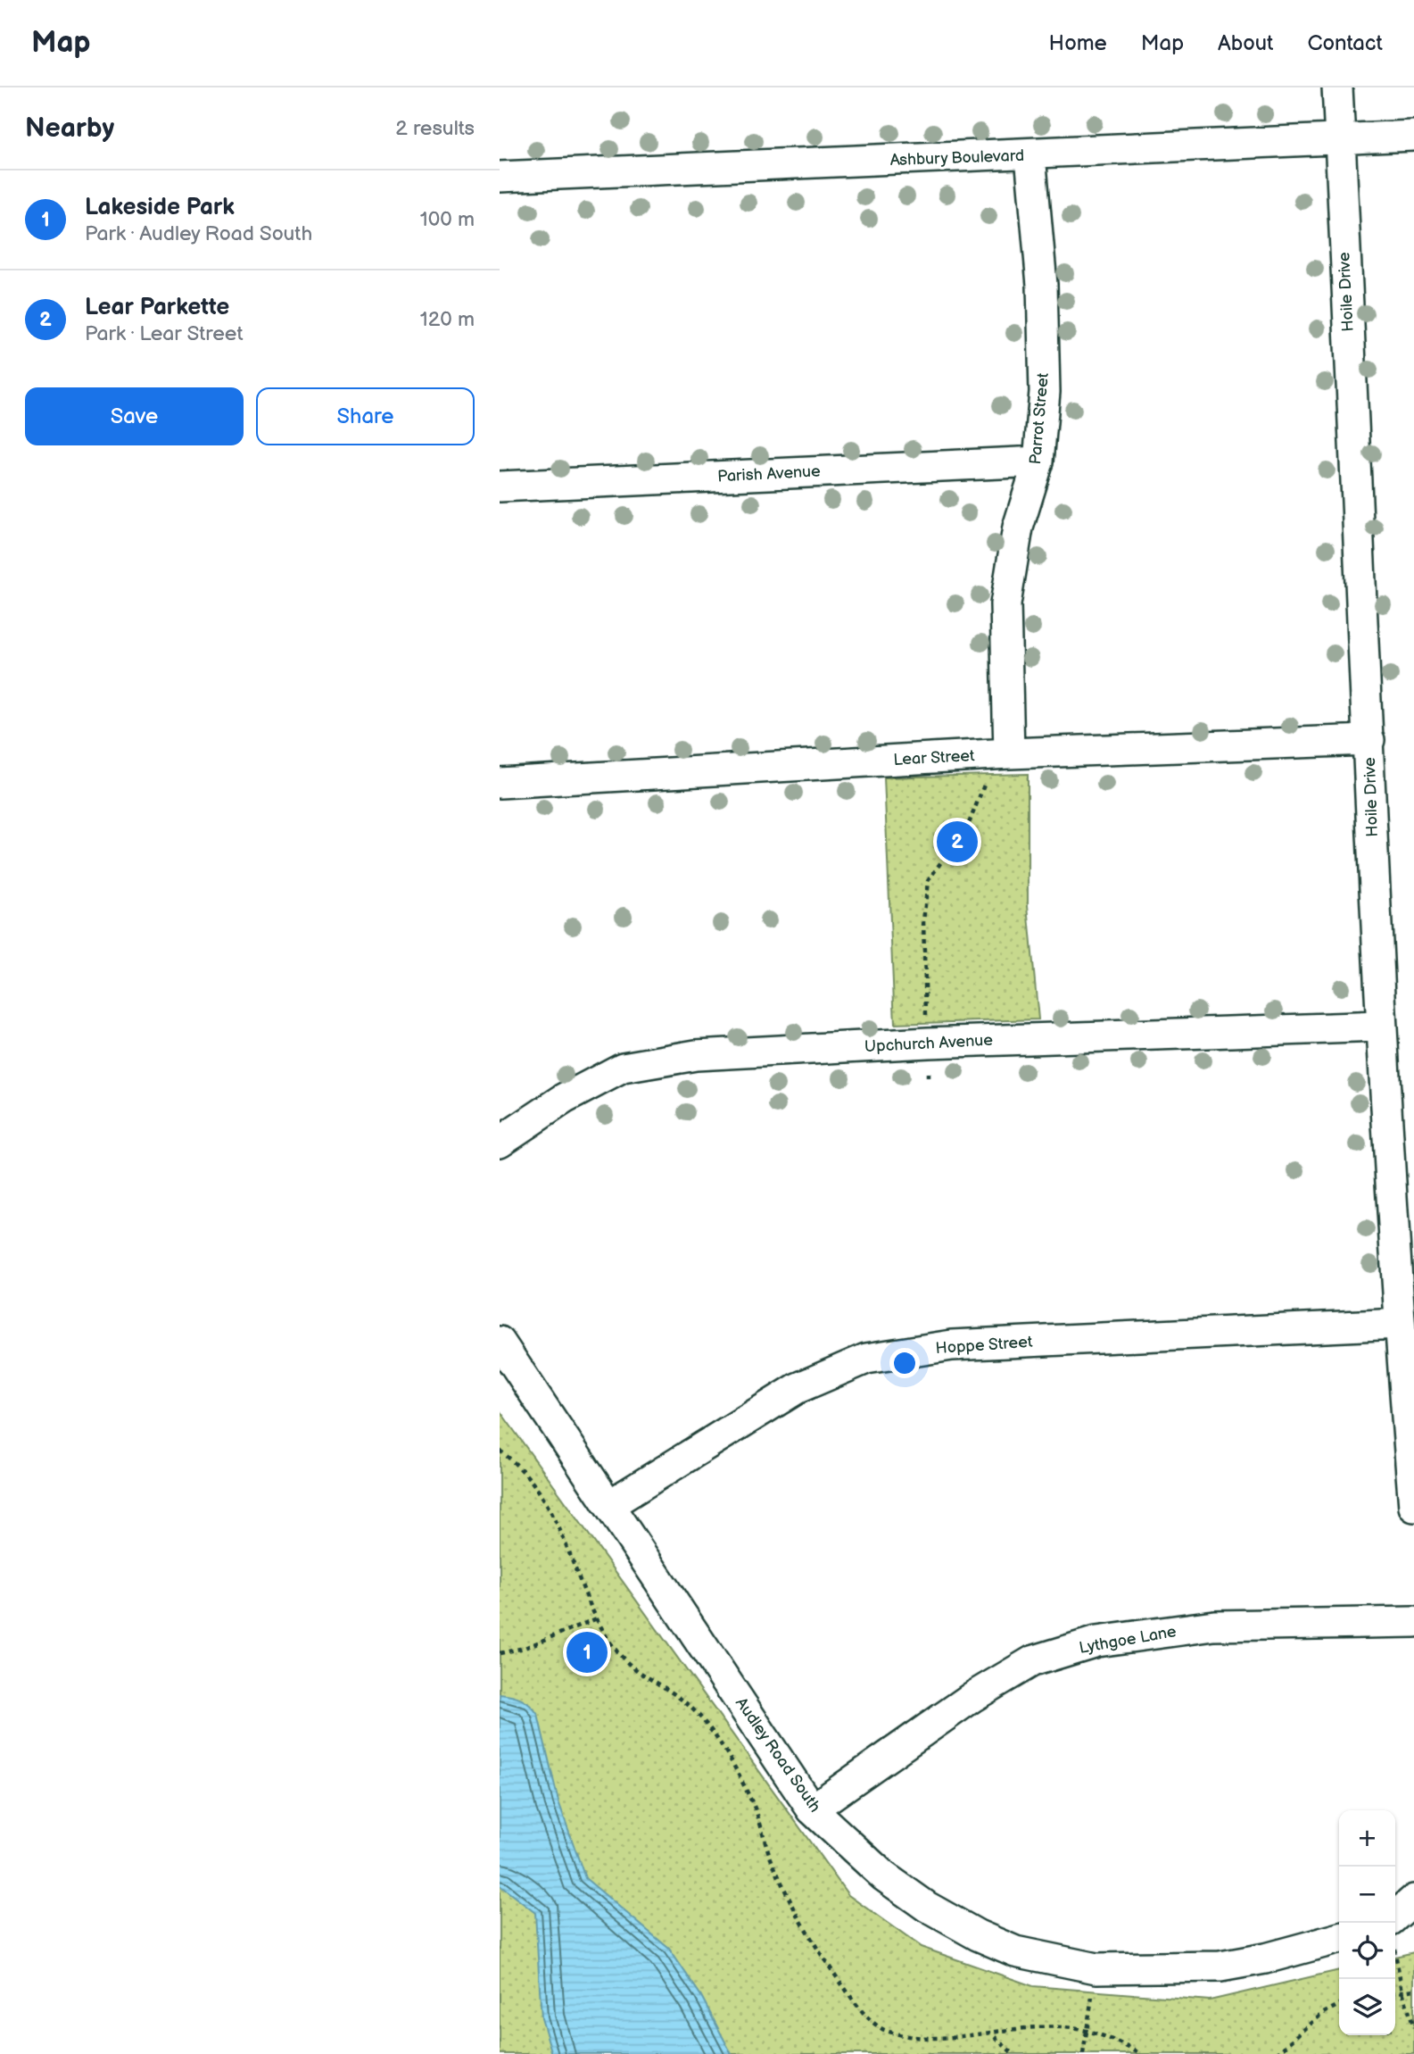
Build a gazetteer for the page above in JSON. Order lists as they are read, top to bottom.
{
  "streets": {
    "street": [
      "Ashbury Boulevard",
      "Hoile Drive",
      "Parrot Street",
      "Parish Avenue",
      "Lear Street",
      "Upchurch Avenue",
      "Hoppe Street",
      "Lythgoe Lane",
      "Audley Road South"
    ]
  },
  "crossings": [
    ["Ashbury Boulevard", "Hoile Drive"],
    ["Ashbury Boulevard", "Parrot Street"],
    ["Hoile Drive", "Lear Street"],
    ["Hoile Drive", "Upchurch Avenue"],
    ["Hoile Drive", "Hoppe Street"],
    ["Parrot Street", "Parish Avenue"],
    ["Parrot Street", "Lear Street"],
    ["Hoppe Street", "Audley Road South"],
    ["Lythgoe Lane", "Audley Road South"]
  ],
  "page": {
    "header": "Map",
    "nav": [
      "Home",
      "Map",
      "About",
      "Contact"
    ],
    "heading": ["Nearby", "2 results"],
    "list": [
      {
        "mark": "1",
        "name": "Lakeside Park",
        "note": "Park · Audley Road South",
        "value": "100 m"
      },
      {
        "mark": "2",
        "name": "Lear Parkette",
        "note": "Park · Lear Street",
        "value": "120 m"
      }
    ],
    "buttons": ["Save", "Share"],
    "pins": ["2", "1"],
    "map_buttons": ["+", "−"]
  }
}
